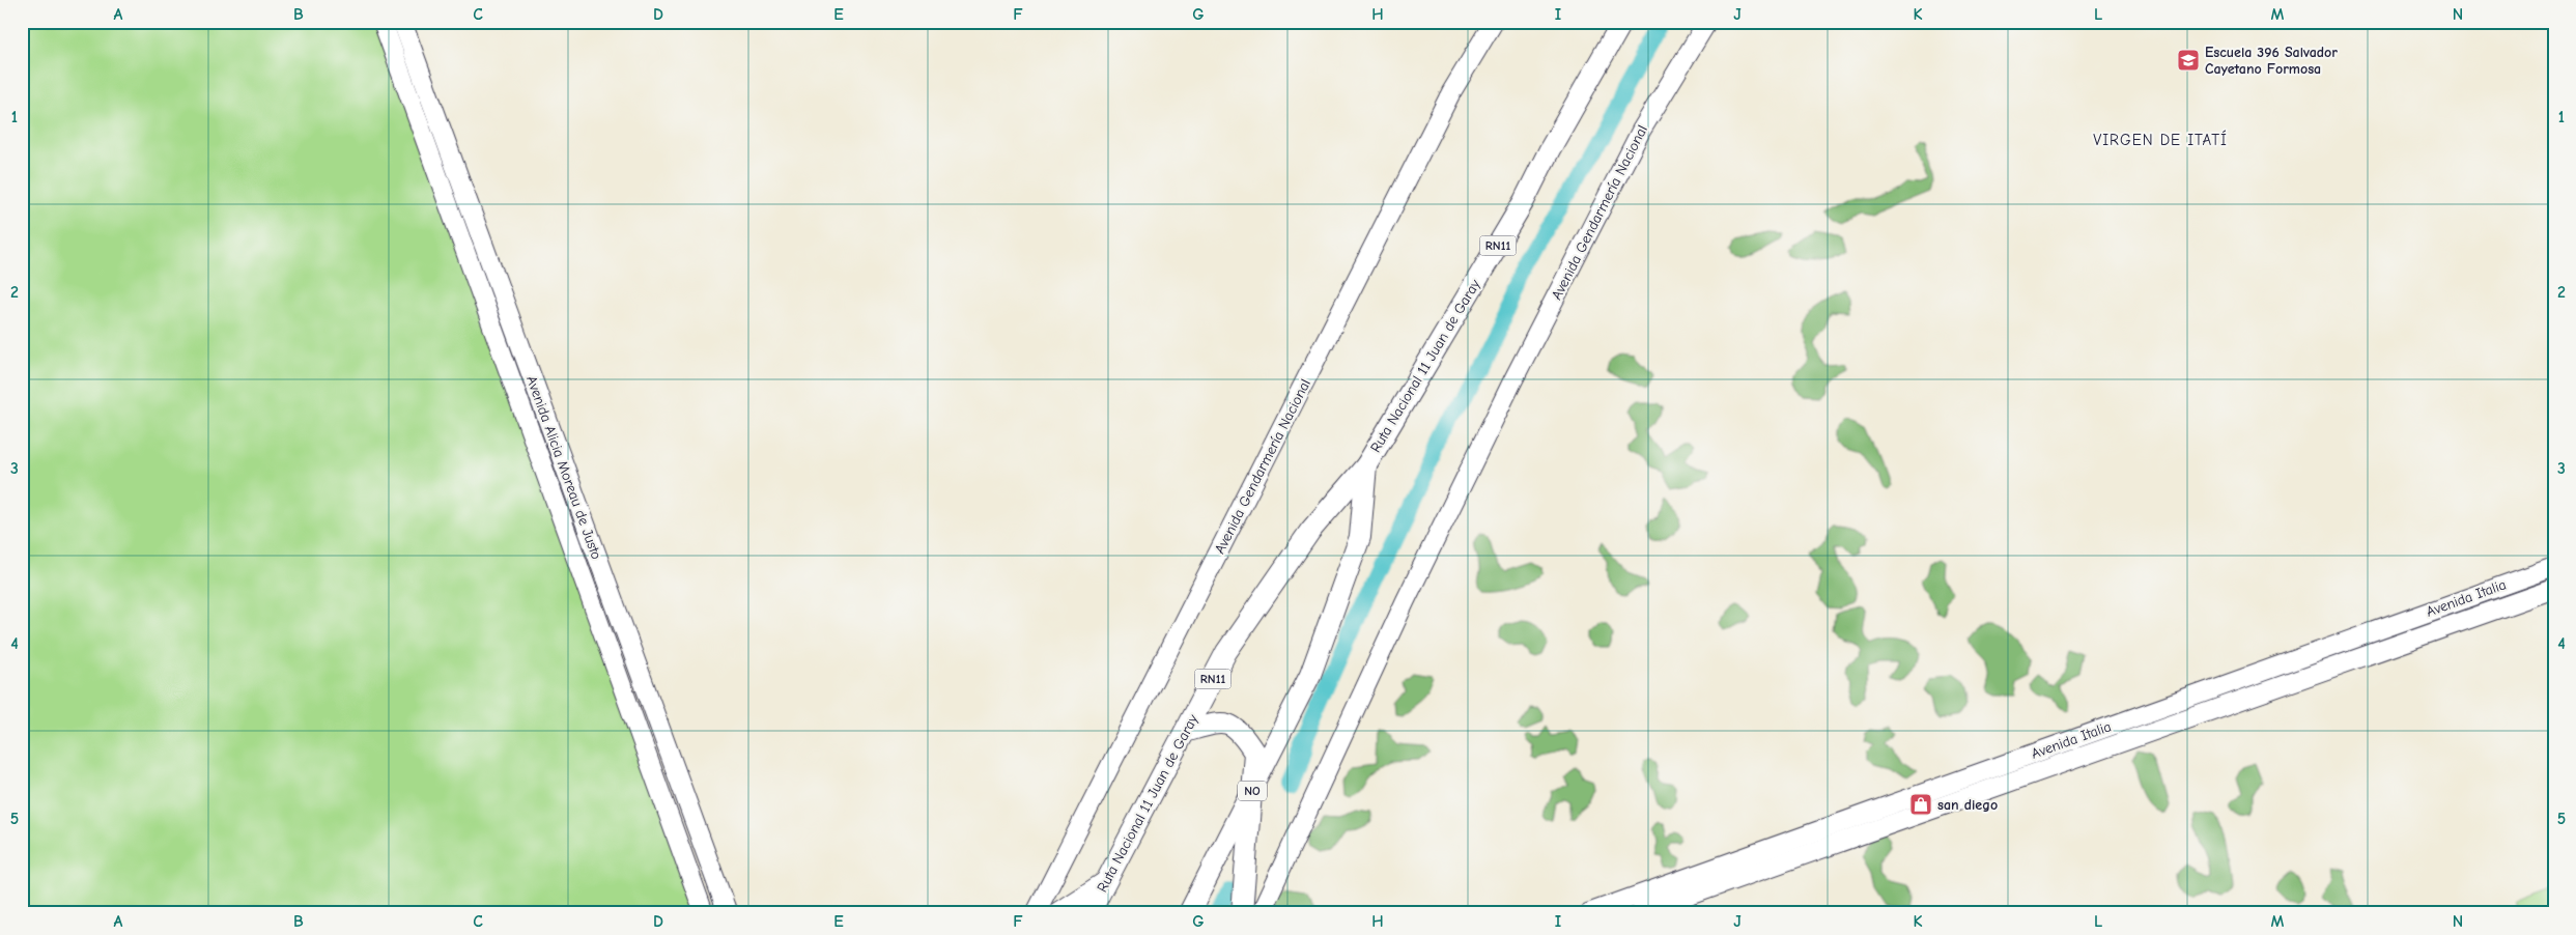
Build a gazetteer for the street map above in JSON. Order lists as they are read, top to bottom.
{
  "streets": {
    "highway": ["RN11", "Ruta Nacional 11 Juan de Garay", "NO"],
    "main road": ["Avenida Gendarmería Nacional", "Avenida Alicia Moreau de Justo", "Avenida Italia"]
  },
  "crossings": [
    ["Ruta Nacional 11 Juan de Garay", "NO"]
  ],
  "districts": ["VIRGEN DE ITATÍ"],
  "places": {
    "school or university": ["Escuela 396 Salvador Cayetano Formosa"],
    "shop": ["san diego"]
  },
  "grid": {
    "columns": [
      "A",
      "B",
      "C",
      "D",
      "E",
      "F",
      "G",
      "H",
      "I",
      "J",
      "K",
      "L",
      "M",
      "N"
    ],
    "rows": [
      "1",
      "2",
      "3",
      "4",
      "5"
    ]
  }
}
